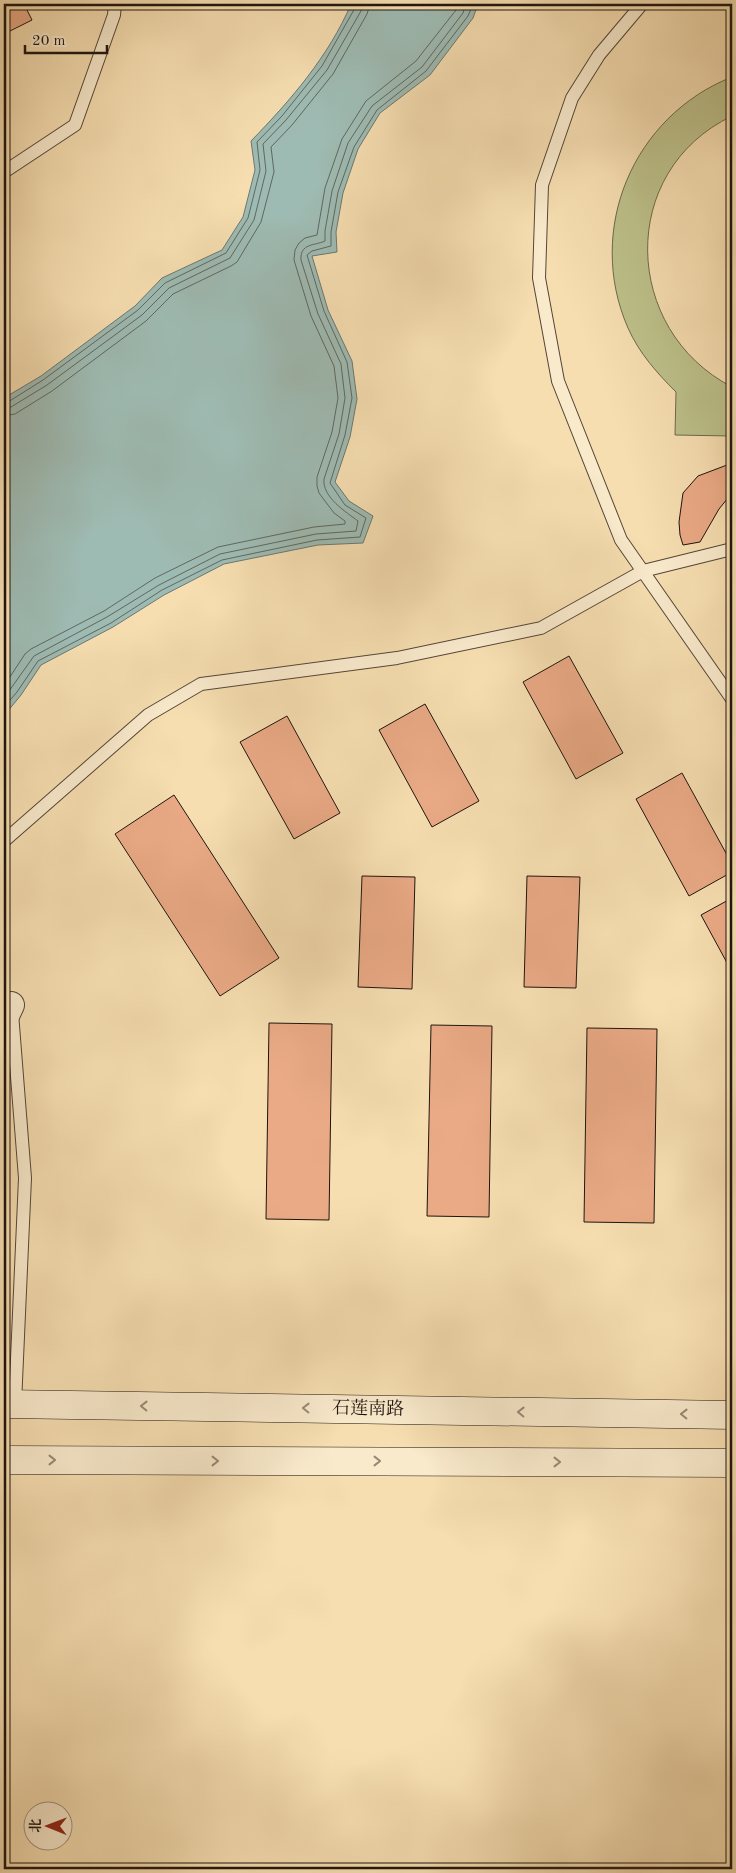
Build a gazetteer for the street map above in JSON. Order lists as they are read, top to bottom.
{
  "streets": {
    "street": ["石莲南路"]
  },
  "scale_bar": "20 m",
  "north": "left"
}
